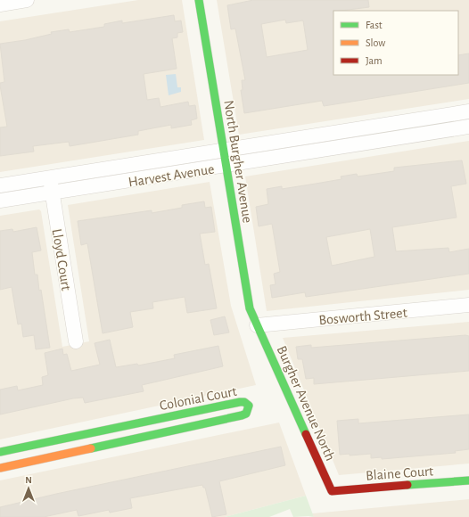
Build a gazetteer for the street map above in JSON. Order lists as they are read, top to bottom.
{
  "streets": {
    "street": [
      "North Burgher Avenue",
      "Harvest Avenue",
      "Lloyd Court",
      "Bosworth Street",
      "Colonial Court",
      "Burgher Avenue North",
      "Blaine Court"
    ]
  },
  "crossings": [
    ["North Burgher Avenue", "Harvest Avenue"],
    ["North Burgher Avenue", "Bosworth Street"],
    ["North Burgher Avenue", "Burgher Avenue North"],
    ["Harvest Avenue", "Lloyd Court"],
    ["Bosworth Street", "Burgher Avenue North"],
    ["Burgher Avenue North", "Blaine Court"]
  ],
  "legend": ["Fast", "Slow", "Jam"],
  "north": "top"
}
